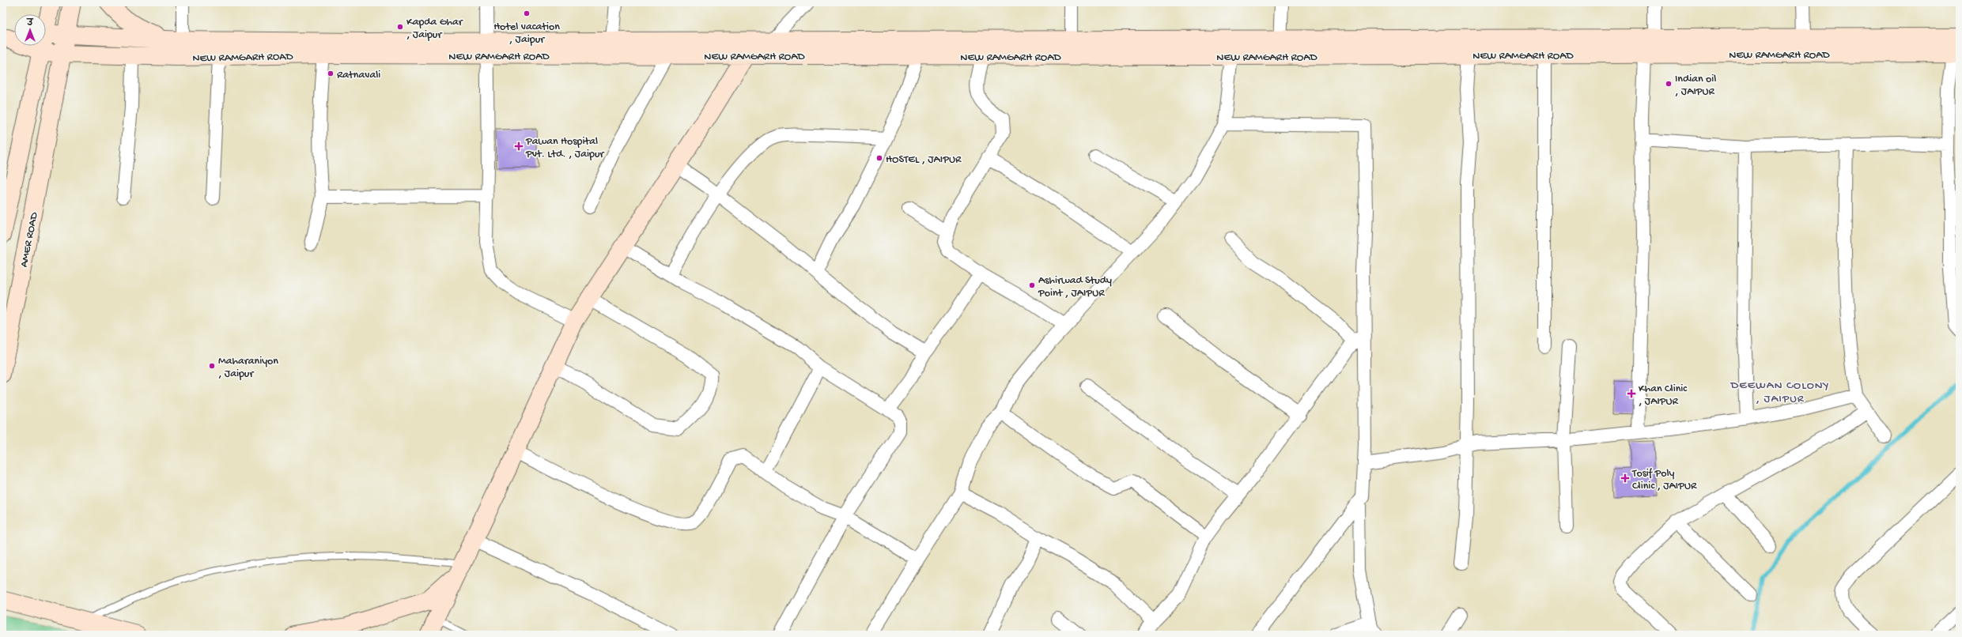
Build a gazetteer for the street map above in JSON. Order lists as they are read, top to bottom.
{
  "streets": {
    "street": ["NEW RAMGARH ROAD", "AMER ROAD"]
  },
  "crossings": [
    ["NEW RAMGARH ROAD", "AMER ROAD"]
  ],
  "districts": ["DEEWAN COLONY , JAIPUR"],
  "places": {
    "other": [
      "Hotel vacation , Jaipur",
      "Kapda Ghar , Jaipur",
      "Ratnavali",
      "Indian oil , JAIPUR",
      "HOSTEL , JAIPUR",
      "Ashirwad Study Point , JAIPUR",
      "Maharaniyon , Jaipur"
    ],
    "health": ["Pawan Hospital Pvt. Ltd. , Jaipur", "Khan Clinic , JAIPUR", "Tosif Poly Clinic , JAIPUR"]
  },
  "north": "top"
}
